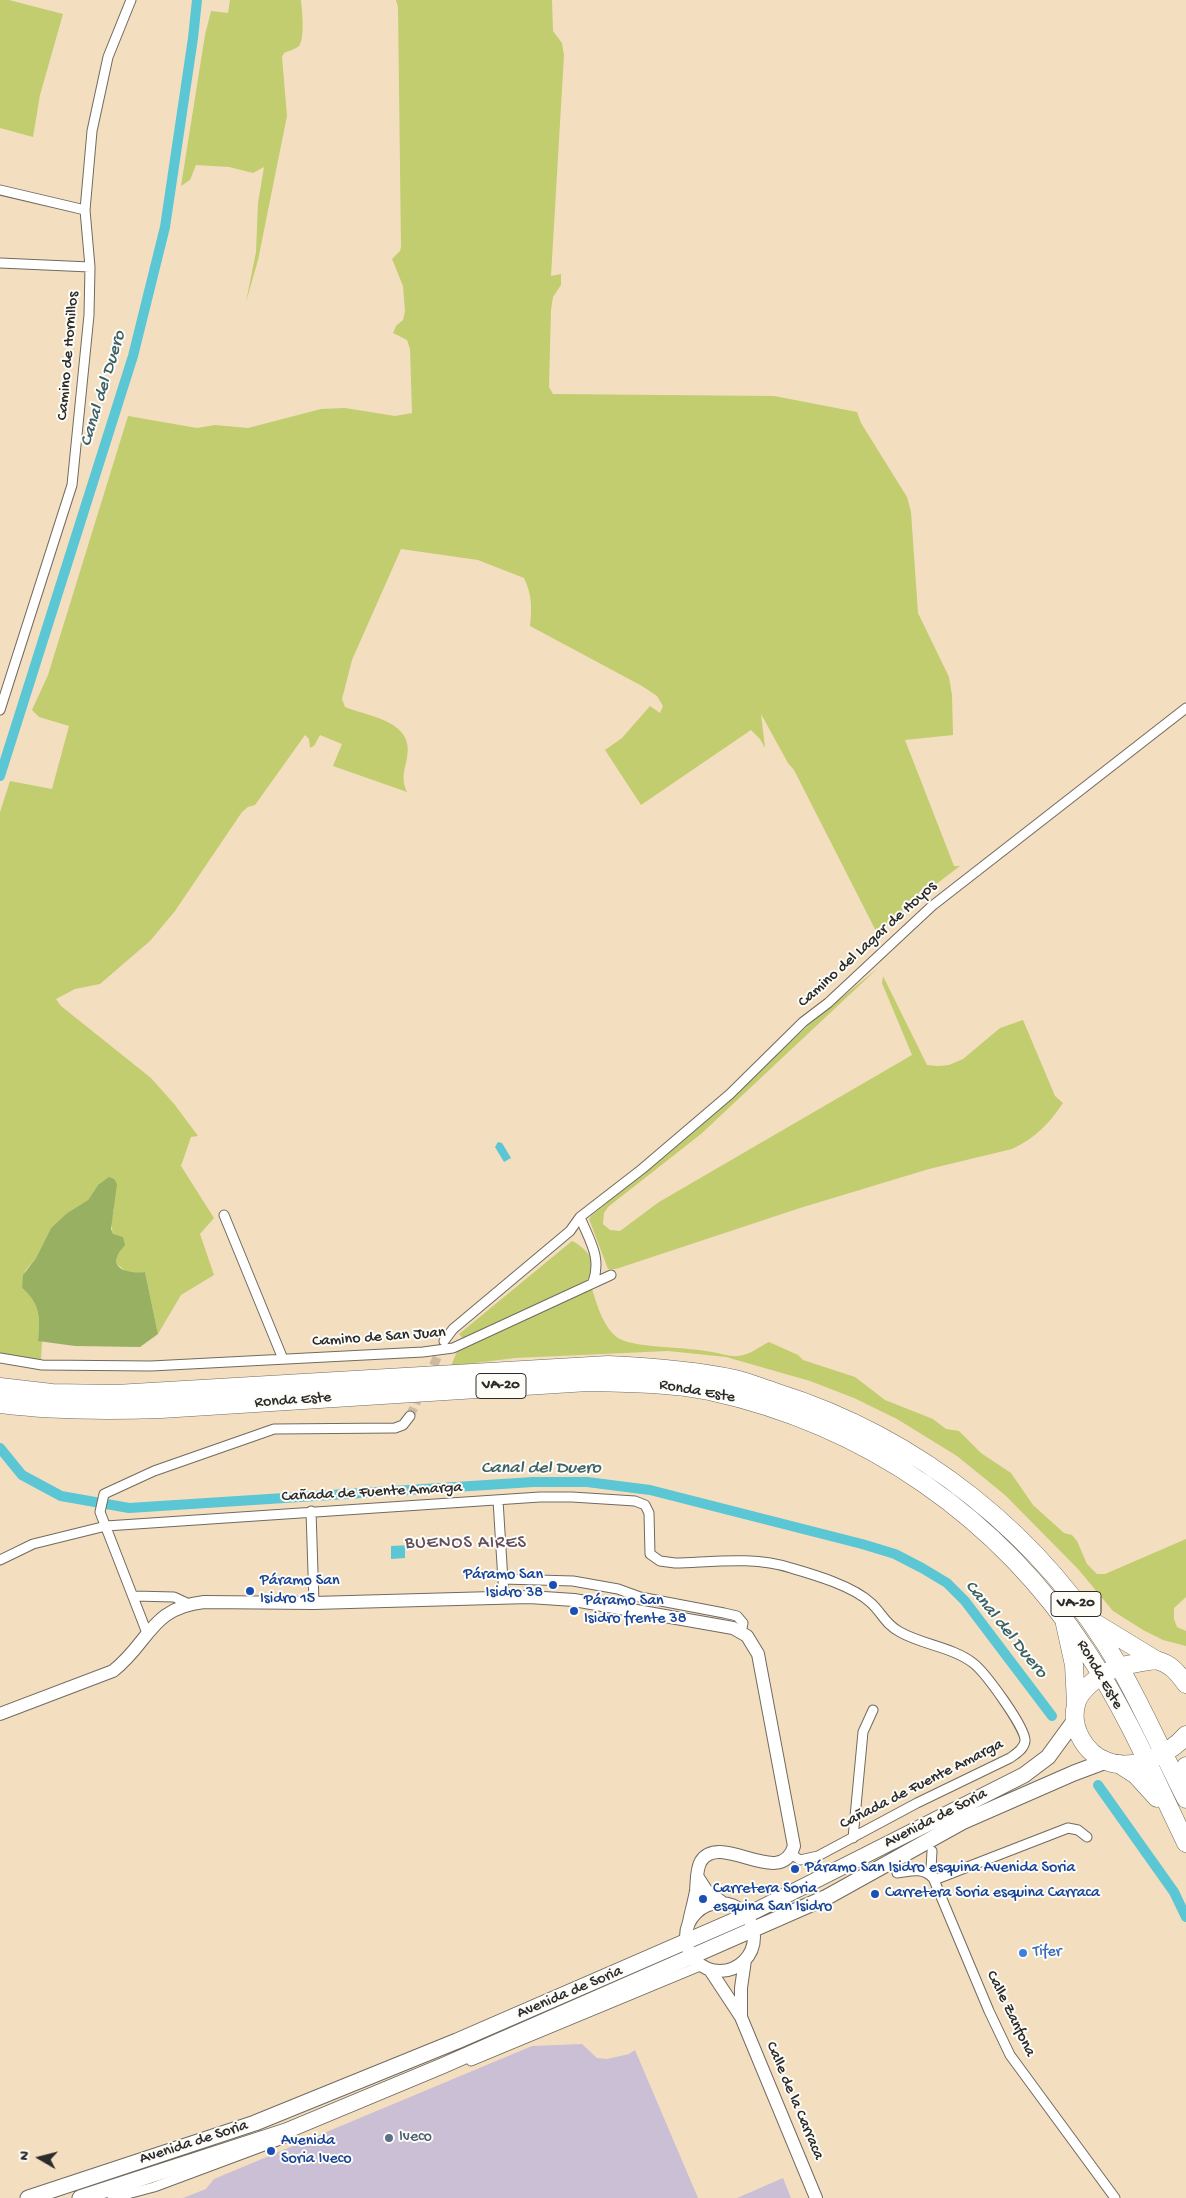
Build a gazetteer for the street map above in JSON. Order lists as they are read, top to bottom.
{
  "streets": {
    "highway": ["VA-20", "Ronda Este"],
    "main road": ["Avenida de Soria"],
    "street": [
      "Camino de Hornillos",
      "Camino del Lagar de Hoyos",
      "Camino de San Juan",
      "Cañada de Fuente Amarga",
      "Calle Zanfona",
      "Calle de la Carraca"
    ]
  },
  "crossings": [
    ["Avenida de Soria", "Calle de la Carraca"]
  ],
  "districts": ["BUENOS AIRES"],
  "water": ["Canal del Duero"],
  "places": [
    "Páramo San Isidro 38",
    "Páramo San Isidro 15",
    "Páramo San Isidro frente 38",
    "Páramo San Isidro esquina Avenida Soria",
    "Carretera Soria esquina Carraca",
    "Carretera Soria esquina San Isidro",
    "Tifer",
    "Iveco",
    "Avenida Soria Iveco"
  ],
  "north": "left"
}
